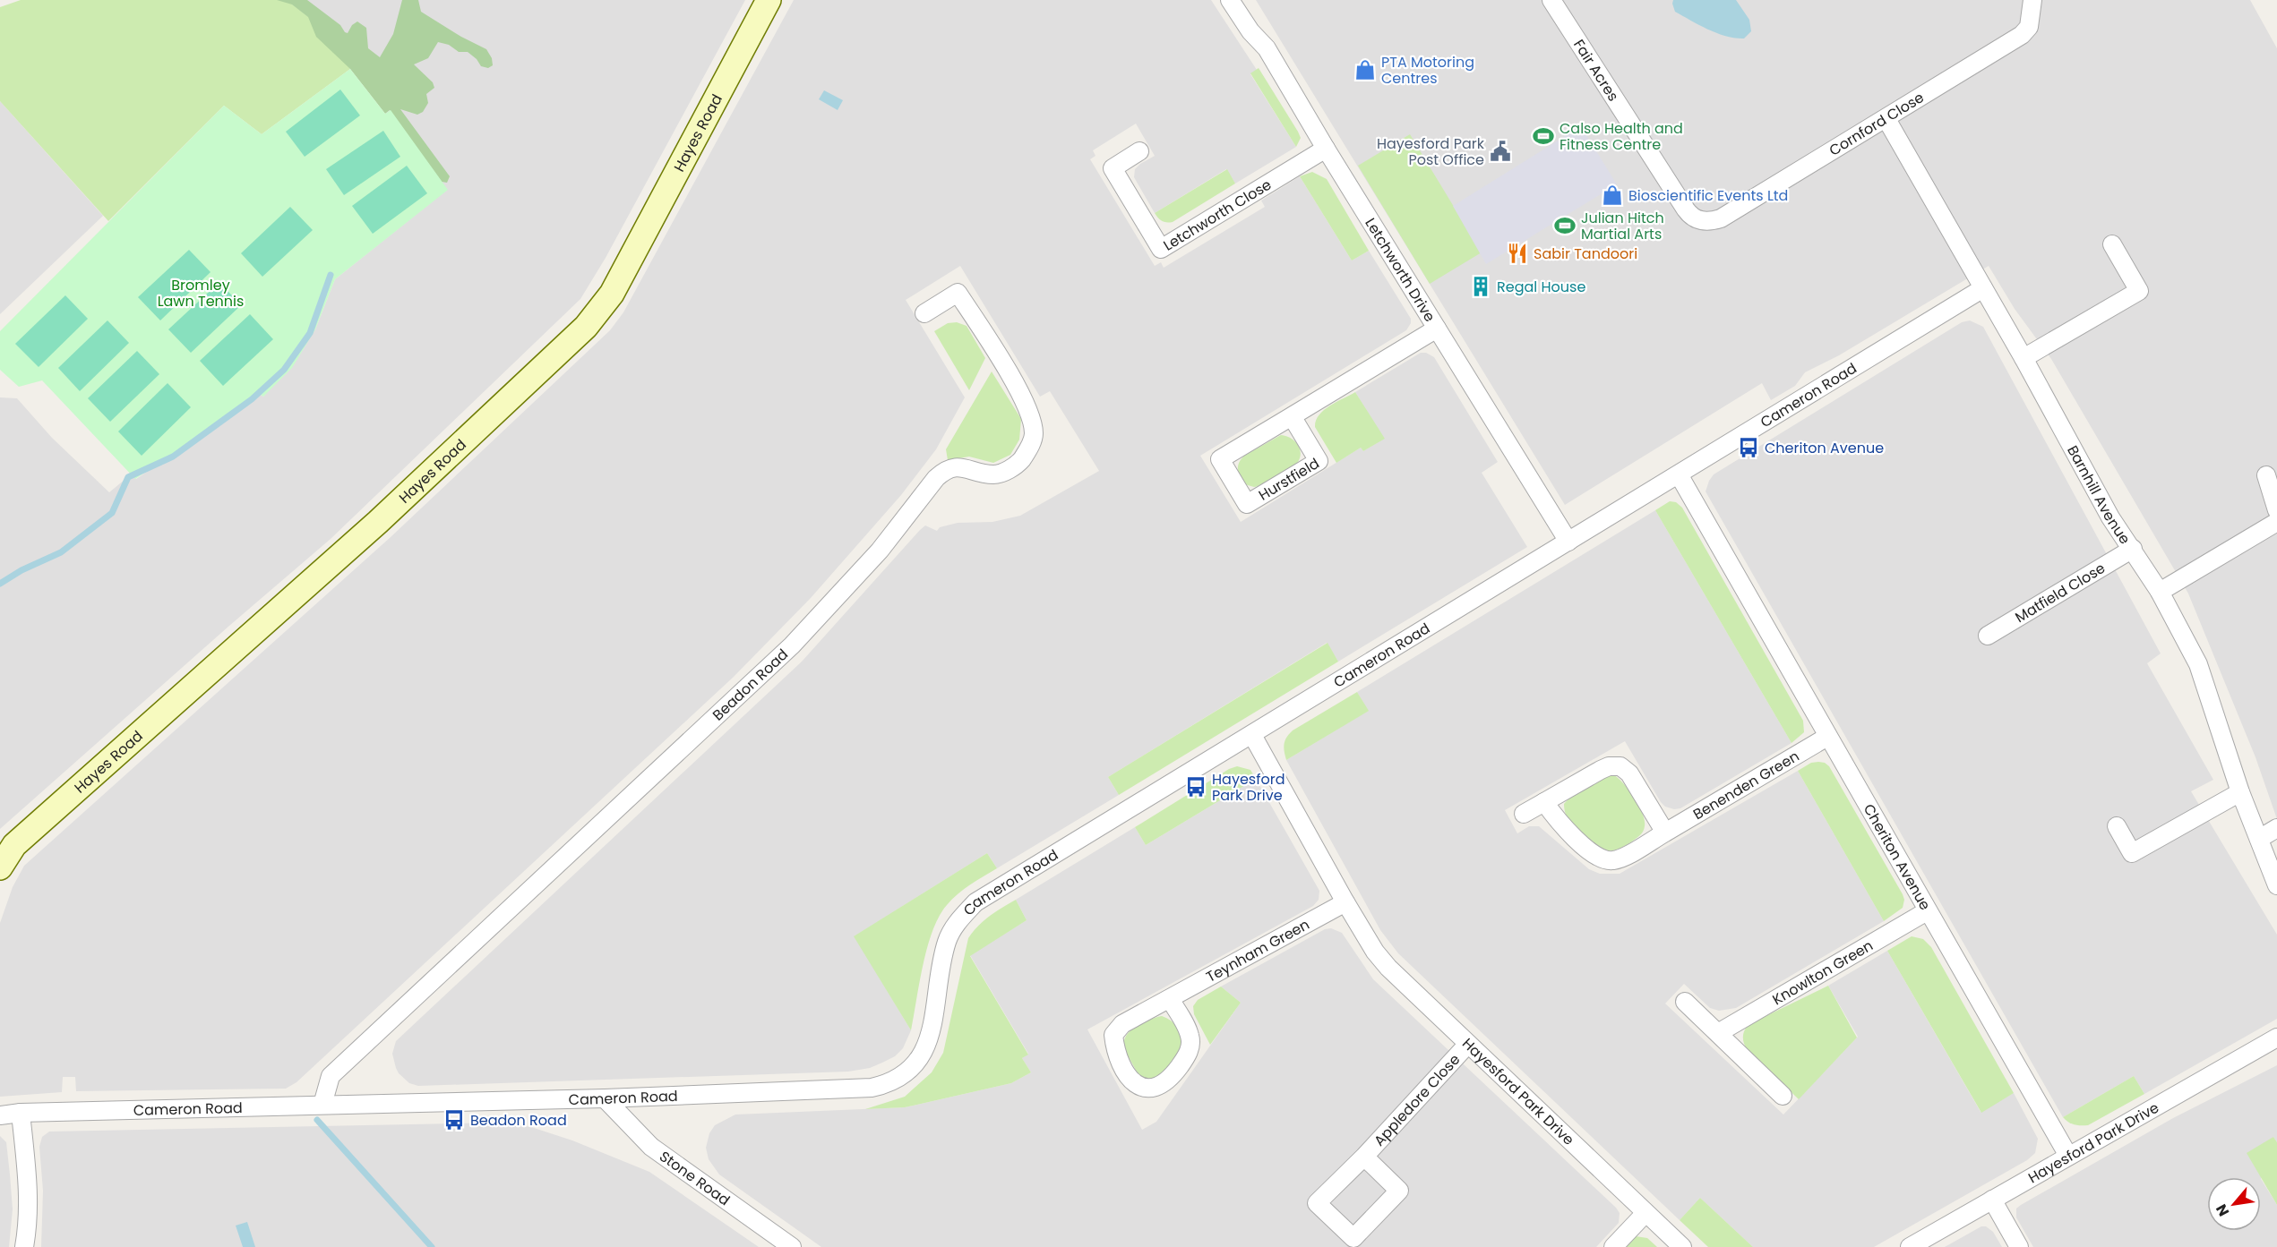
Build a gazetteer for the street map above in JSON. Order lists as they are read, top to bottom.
{
  "streets": {
    "main road": ["Hayes Road"],
    "street": [
      "Fair Acres",
      "Cornford Close",
      "Letchworth Close",
      "Letchworth Drive",
      "Cameron Road",
      "Hurstfield",
      "Barnhill Avenue",
      "Matfield Close",
      "Beadon Road",
      "Benenden Green",
      "Cheriton Avenue",
      "Teynham Green",
      "Knowlton Green",
      "Hayesford Park Drive",
      "Appledore Close",
      "Stone Road"
    ]
  },
  "crossings": [
    ["Fair Acres", "Cornford Close"],
    ["Cornford Close", "Barnhill Avenue"],
    ["Letchworth Close", "Letchworth Drive"],
    ["Letchworth Drive", "Cameron Road"],
    ["Letchworth Drive", "Hurstfield"],
    ["Cameron Road", "Barnhill Avenue"],
    ["Cameron Road", "Beadon Road"],
    ["Cameron Road", "Cheriton Avenue"],
    ["Cameron Road", "Hayesford Park Drive"],
    ["Cameron Road", "Stone Road"],
    ["Barnhill Avenue", "Matfield Close"],
    ["Benenden Green", "Cheriton Avenue"],
    ["Cheriton Avenue", "Knowlton Green"],
    ["Cheriton Avenue", "Hayesford Park Drive"],
    ["Teynham Green", "Hayesford Park Drive"],
    ["Hayesford Park Drive", "Appledore Close"]
  ],
  "parks": ["Bromley Lawn Tennis"],
  "places": {
    "shop": ["PTA Motoring Centres", "Bioscientific Events Ltd"],
    "sports": ["Calso Health and Fitness Centre", "Julian Hitch Martial Arts"],
    "public building": ["Hayesford Park Post Office"],
    "restaurant": ["Sabir Tandoori"],
    "building": ["Regal House"],
    "bus stop": ["Cheriton Avenue", "Hayesford Park Drive", "Beadon Road"]
  },
  "north": "bottom left"
}
